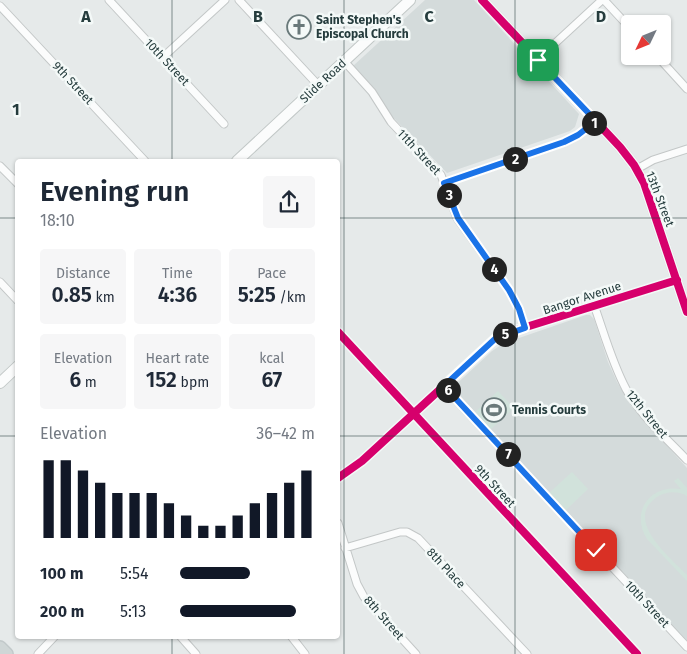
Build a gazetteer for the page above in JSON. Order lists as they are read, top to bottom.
{
  "streets": {
    "main road": ["Slide Road"],
    "street": [
      "10th Street",
      "9th Street",
      "11th Street",
      "13th Street",
      "Bangor Avenue",
      "12th Street",
      "8th Place",
      "8th Street"
    ]
  },
  "crossings": [
    ["10th Street", "Bangor Avenue"],
    ["Slide Road", "11th Street"],
    ["9th Street", "Bangor Avenue"],
    ["11th Street", "Bangor Avenue"],
    ["13th Street", "Bangor Avenue"],
    ["Bangor Avenue", "12th Street"],
    ["8th Place", "8th Street"]
  ],
  "places": {
    "church": ["Saint Stephen's Episcopal Church"],
    "sports": ["Tennis Courts"]
  },
  "north": "bottom left",
  "page": {
    "pins": [
      "1",
      "2",
      "3",
      "4",
      "5",
      "6",
      "7"
    ],
    "heading": ["Evening run", "18:10"],
    "stats": [
      ["Distance", "0.85 km"],
      ["Time", "4:36"],
      ["Pace", "5:25 /km"],
      ["Elevation", "6 m"],
      ["Heart rate", "152 bpm"],
      ["kcal", "67"]
    ],
    "chart": ["Elevation", "36–42 m"],
    "list": [
      {
        "name": "100 m",
        "note": "5:54"
      },
      {
        "name": "200 m",
        "note": "5:13"
      }
    ]
  },
  "grid": {
    "columns": [
      "A",
      "B",
      "C",
      "D"
    ],
    "rows": ["1"]
  }
}
